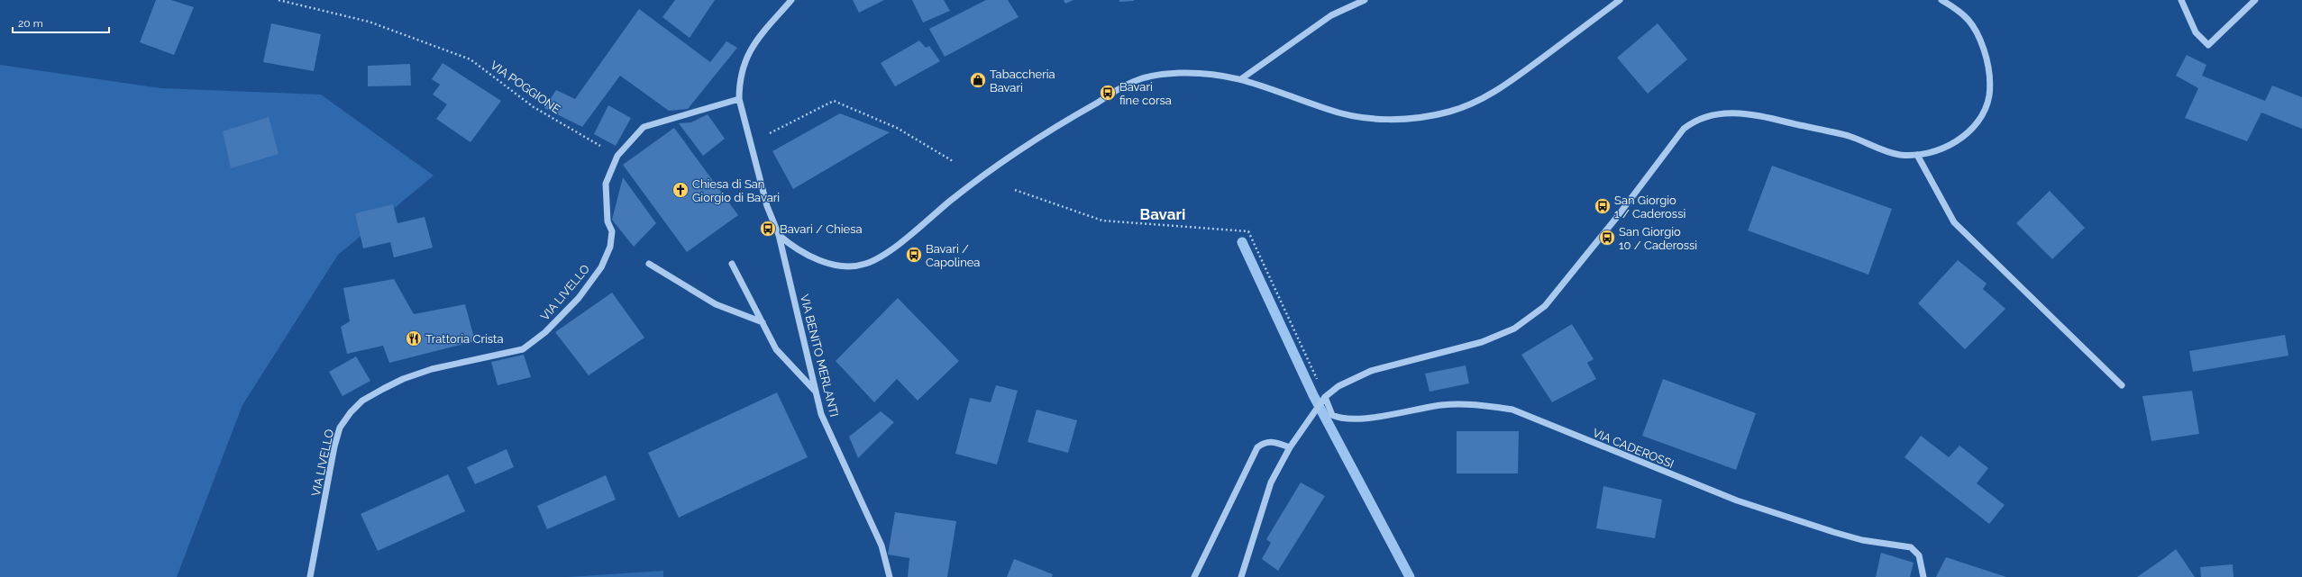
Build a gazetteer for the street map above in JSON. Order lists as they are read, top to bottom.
{
  "streets": {
    "street": ["VIA LIVELLO", "VIA BENITO MERLANTI", "VIA CADEROSSI"],
    "path": ["VIA POGGIONE"]
  },
  "crossings": [
    ["VIA POGGIONE", "VIA LIVELLO"],
    ["VIA LIVELLO", "VIA BENITO MERLANTI"]
  ],
  "districts": ["Bavari"],
  "places": {
    "shop": ["Tabaccheria Bavari"],
    "bus stop": [
      "Bavari fine corsa",
      "San Giorgio 1 / Caderossi",
      "Bavari / Chiesa",
      "San Giorgio 10 / Caderossi",
      "Bavari / Capolinea"
    ],
    "church": ["Chiesa di San Giorgio di Bavari"],
    "restaurant": ["Trattoria Crista"]
  },
  "scale_bar": "20 m"
}
